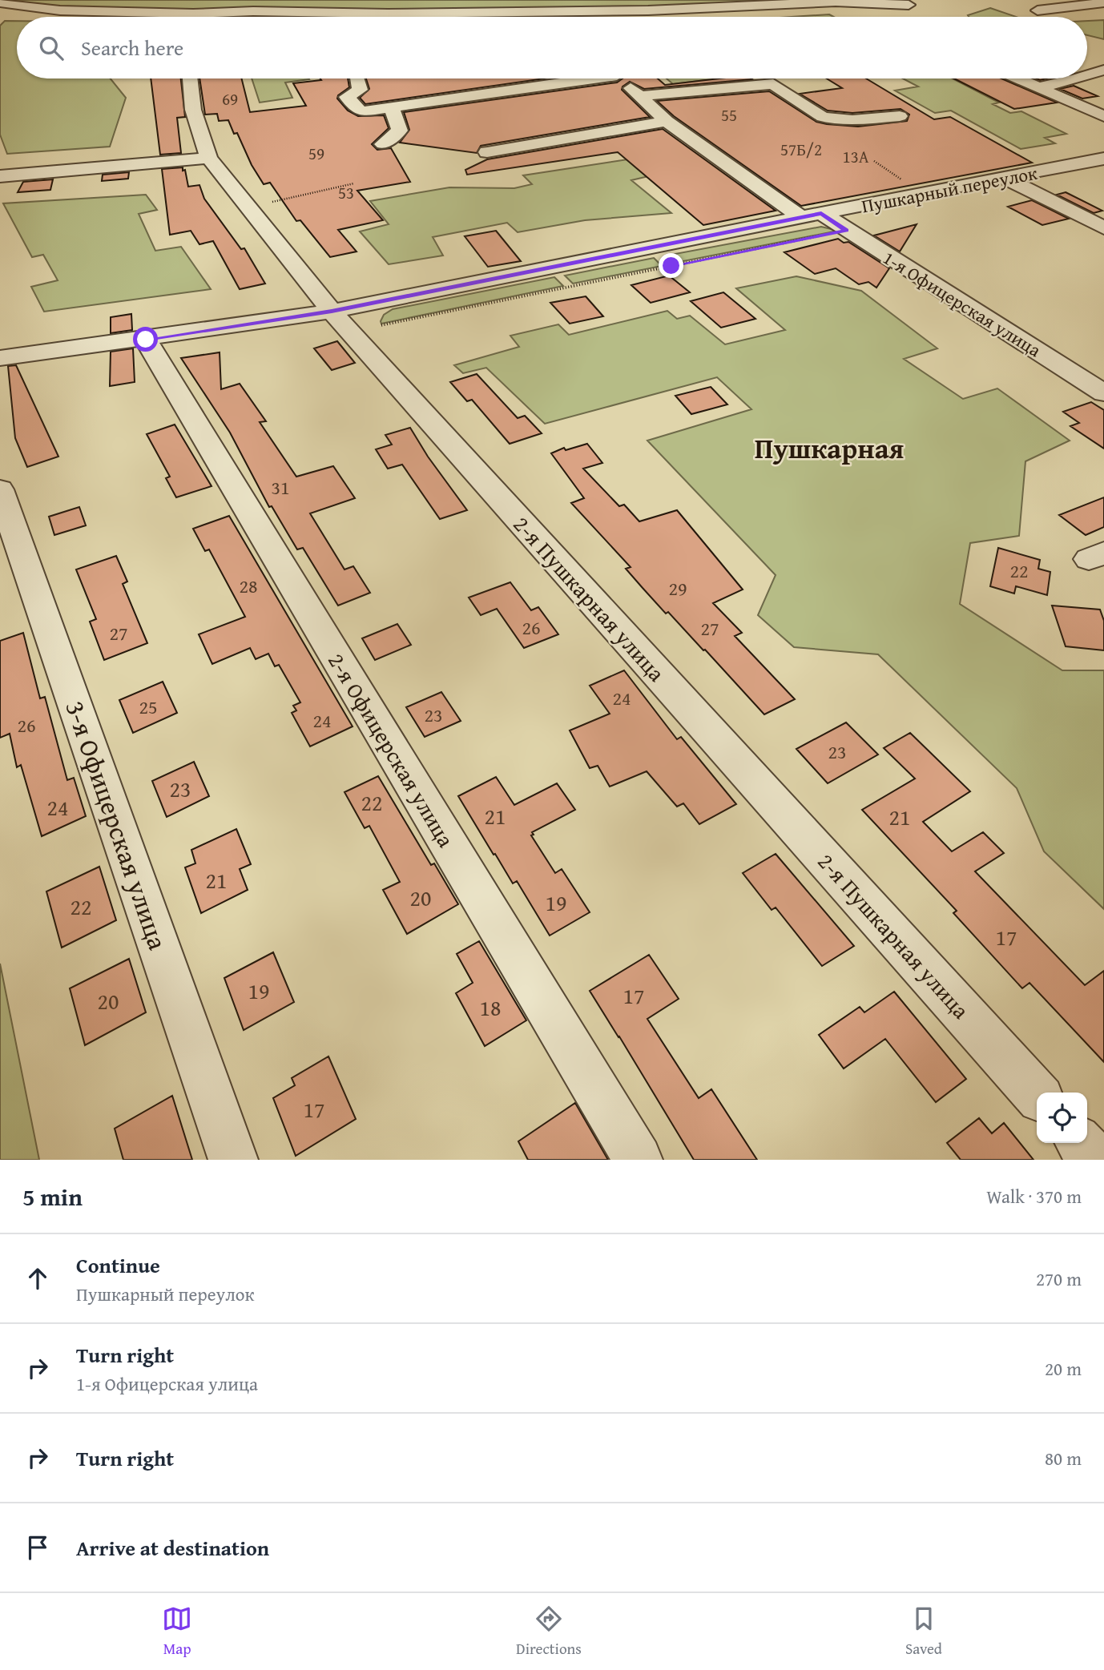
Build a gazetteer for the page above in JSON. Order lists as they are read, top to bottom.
{
  "streets": {
    "street": [
      "Пушкарный переулок",
      "1-я Офицерская улица",
      "2-я Пушкарная улица",
      "2-я Офицерская улица",
      "3-я Офицерская улица"
    ]
  },
  "crossings": [
    ["Пушкарный переулок", "1-я Офицерская улица"],
    ["Пушкарный переулок", "2-я Пушкарная улица"],
    ["Пушкарный переулок", "2-я Офицерская улица"]
  ],
  "districts": ["Пушкарная"],
  "house_numbers": [
    "69",
    "55",
    "57Б/2",
    "59",
    "13А",
    "53",
    "31",
    "22",
    "28",
    "29",
    "26",
    "27",
    "27",
    "24",
    "25",
    "23",
    "24",
    "26",
    "23",
    "23",
    "22",
    "24",
    "21",
    "21",
    "21",
    "20",
    "19",
    "22",
    "17",
    "19",
    "17",
    "20",
    "18",
    "17"
  ],
  "page": {
    "search": "Search here",
    "heading": ["5 min", "Walk · 370 m"],
    "list": [
      ["Continue", "Пушкарный переулок", "270 m"],
      ["Turn right", "1-я Офицерская улица", "20 m"],
      ["Turn right", "80 m"],
      "Arrive at destination"
    ],
    "nav": ["Map", "Directions", "Saved"]
  }
}
